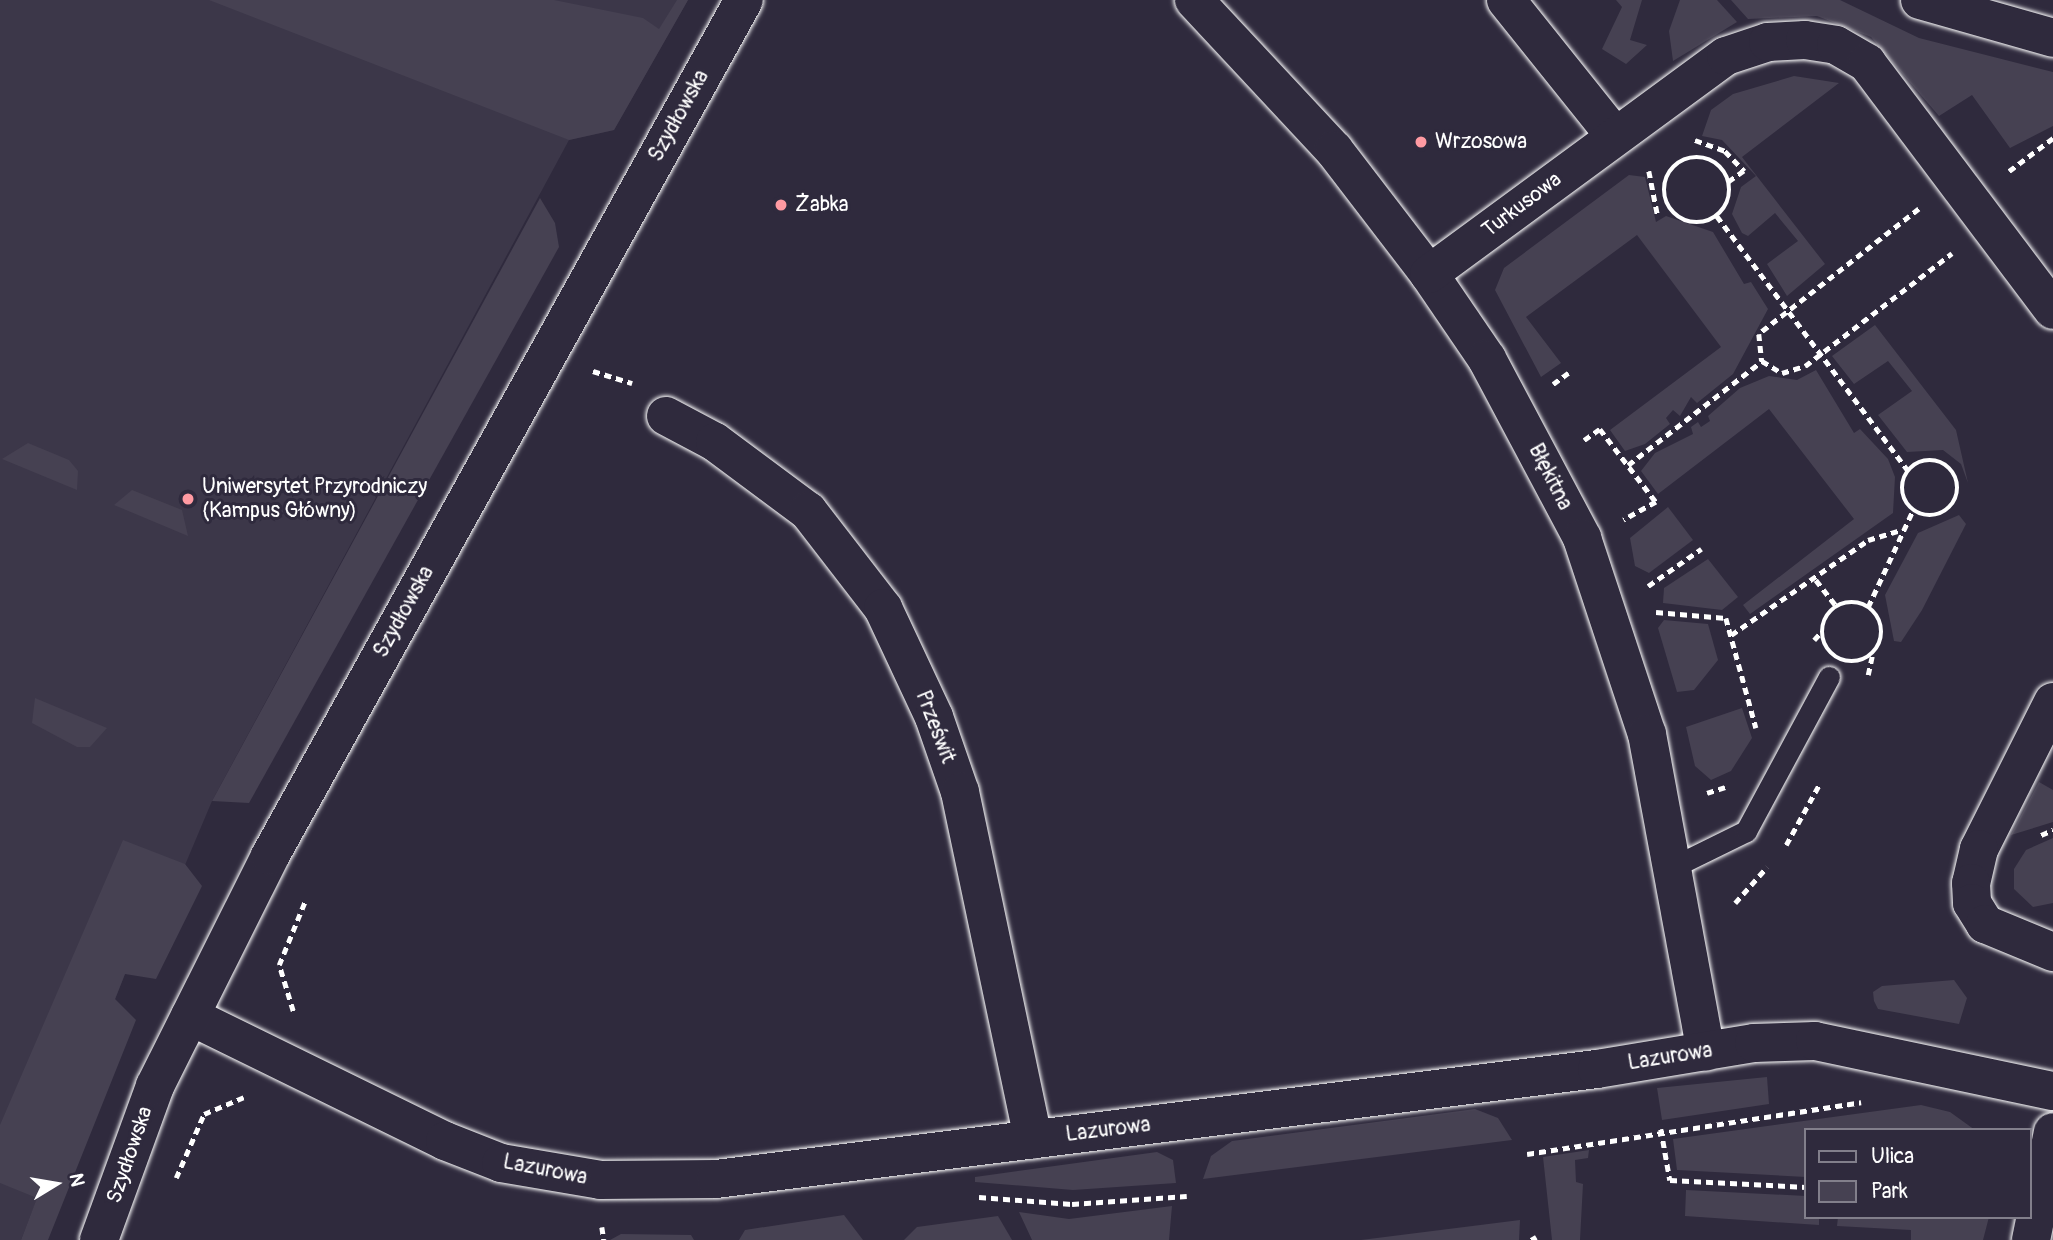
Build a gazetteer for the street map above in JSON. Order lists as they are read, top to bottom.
{
  "streets": {
    "street": [
      "Szydłowska",
      "Turkusowa",
      "Błękitna",
      "Prześwit",
      "Lazurowa"
    ]
  },
  "crossings": [
    ["Szydłowska", "Lazurowa"],
    ["Turkusowa", "Błękitna"],
    ["Błękitna", "Lazurowa"],
    ["Prześwit", "Lazurowa"]
  ],
  "places": ["Wrzosowa", "Żabka", "Uniwersytet Przyrodniczy (Kampus Główny)"],
  "legend": ["Ulica", "Park"],
  "north": "right"
}
